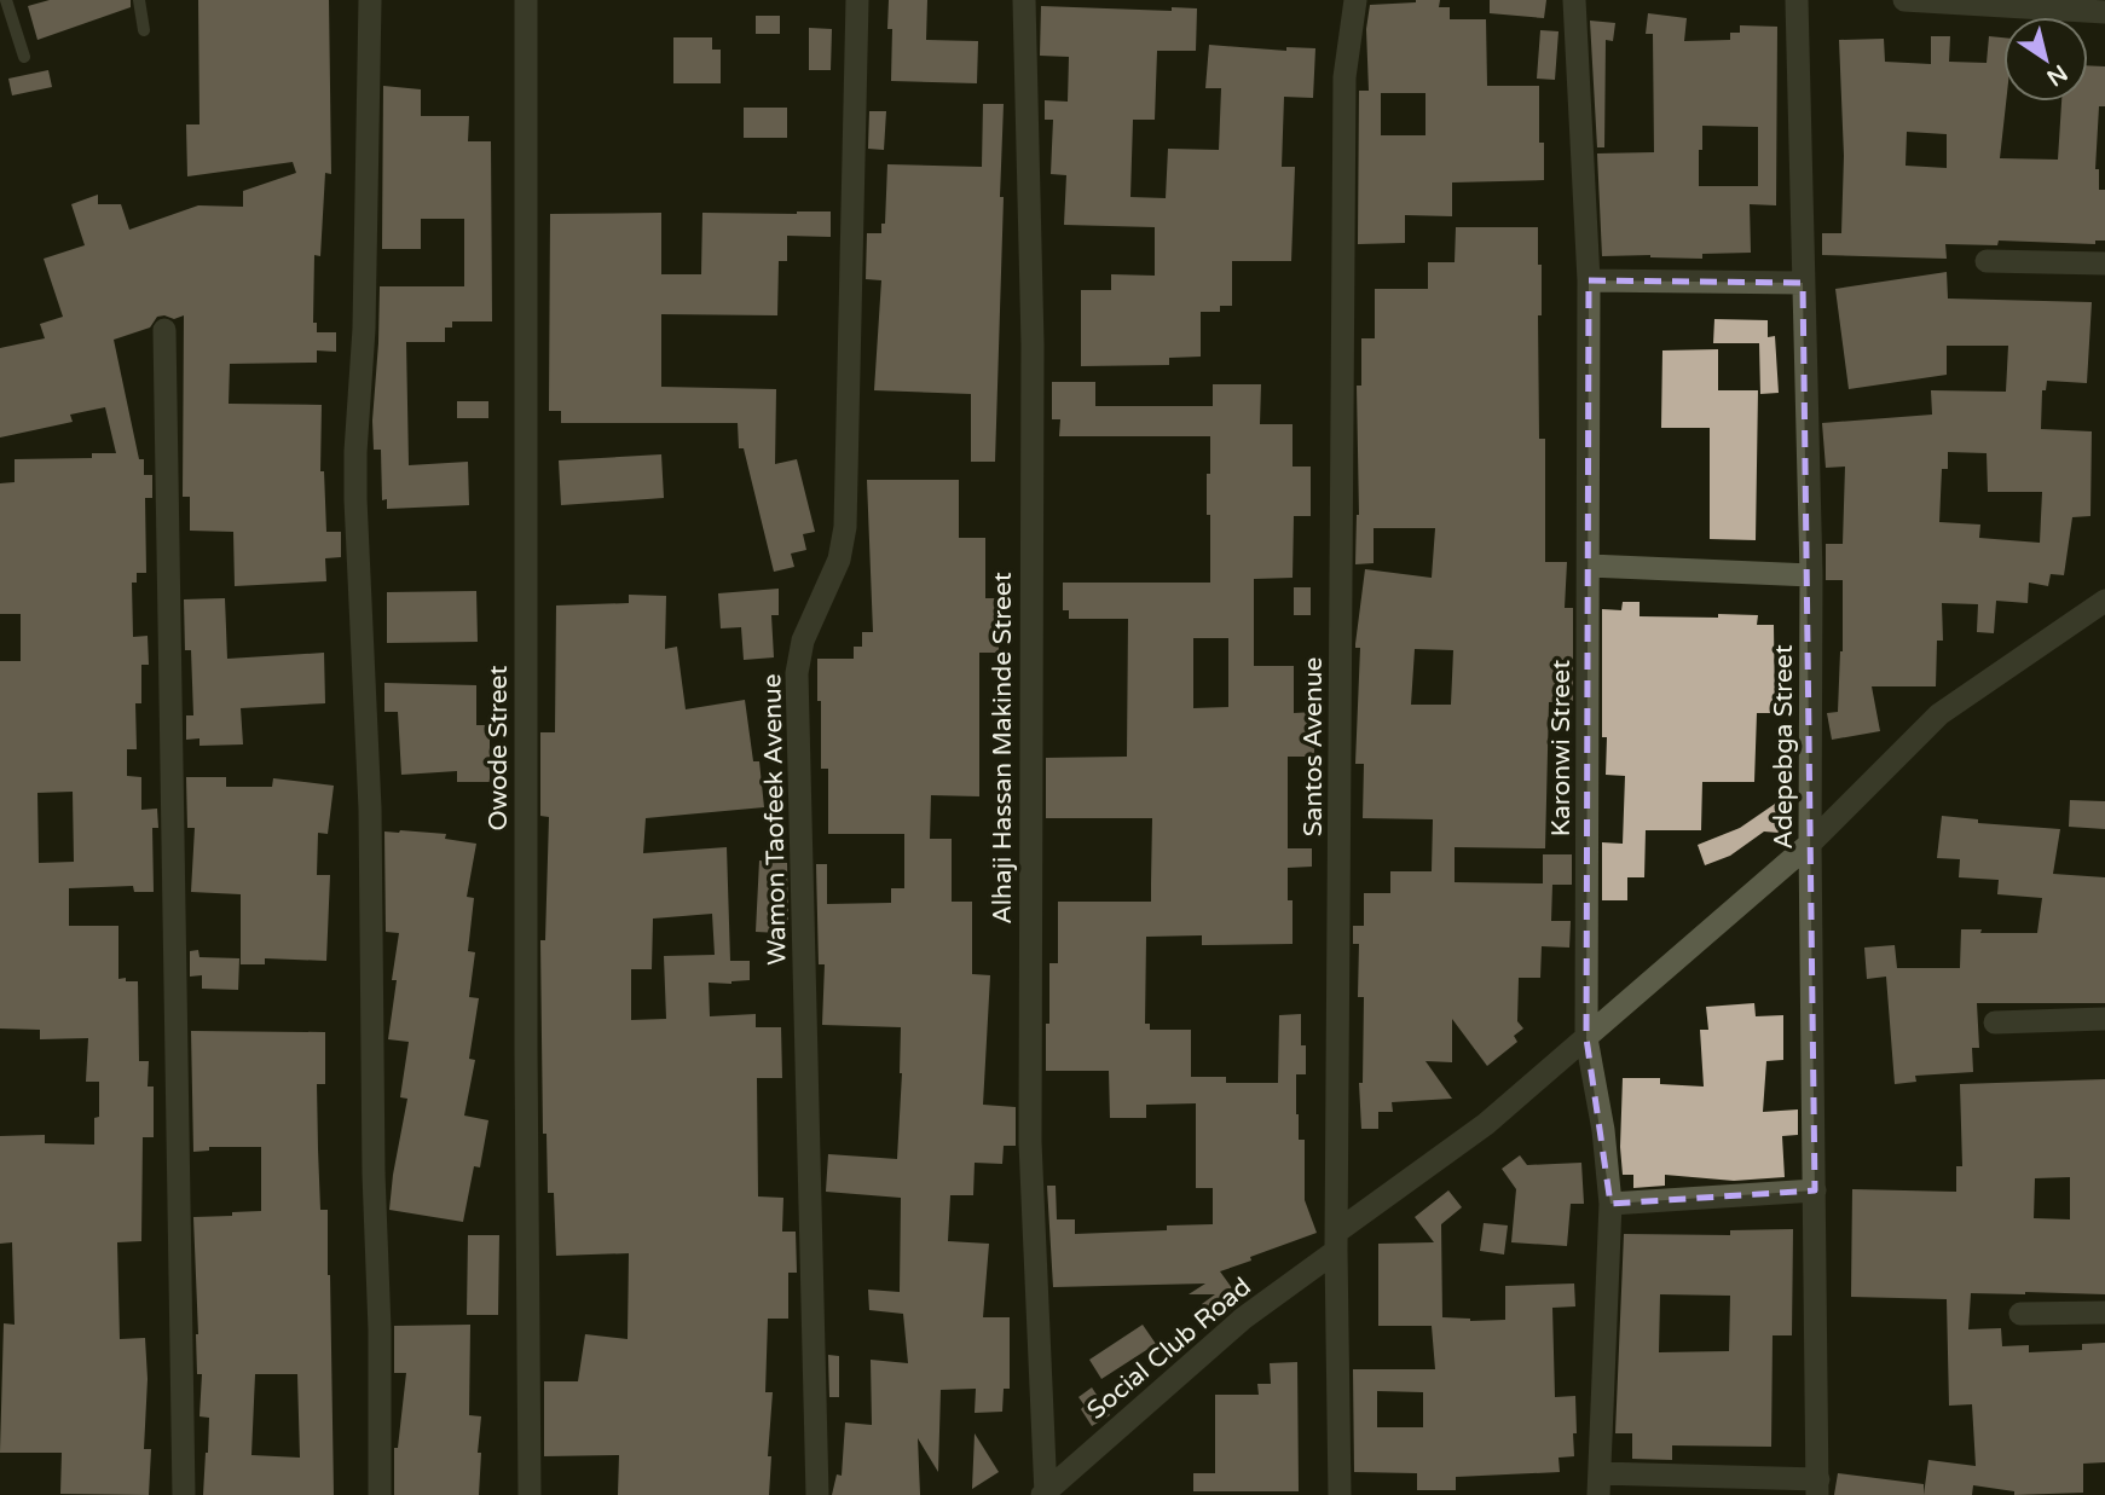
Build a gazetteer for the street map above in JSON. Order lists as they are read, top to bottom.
{
  "streets": {
    "street": [
      "Santos Avenue",
      "Adepebga Street",
      "Owode Street",
      "Alhaji Hassan Makinde Street",
      "Karonwi Street",
      "Wamon Taofeek Avenue",
      "Social Club Road"
    ]
  },
  "crossings": [
    ["Santos Avenue", "Social Club Road"],
    ["Adepebga Street", "Social Club Road"],
    ["Alhaji Hassan Makinde Street", "Social Club Road"],
    ["Karonwi Street", "Social Club Road"]
  ],
  "north": "bottom right"
}
